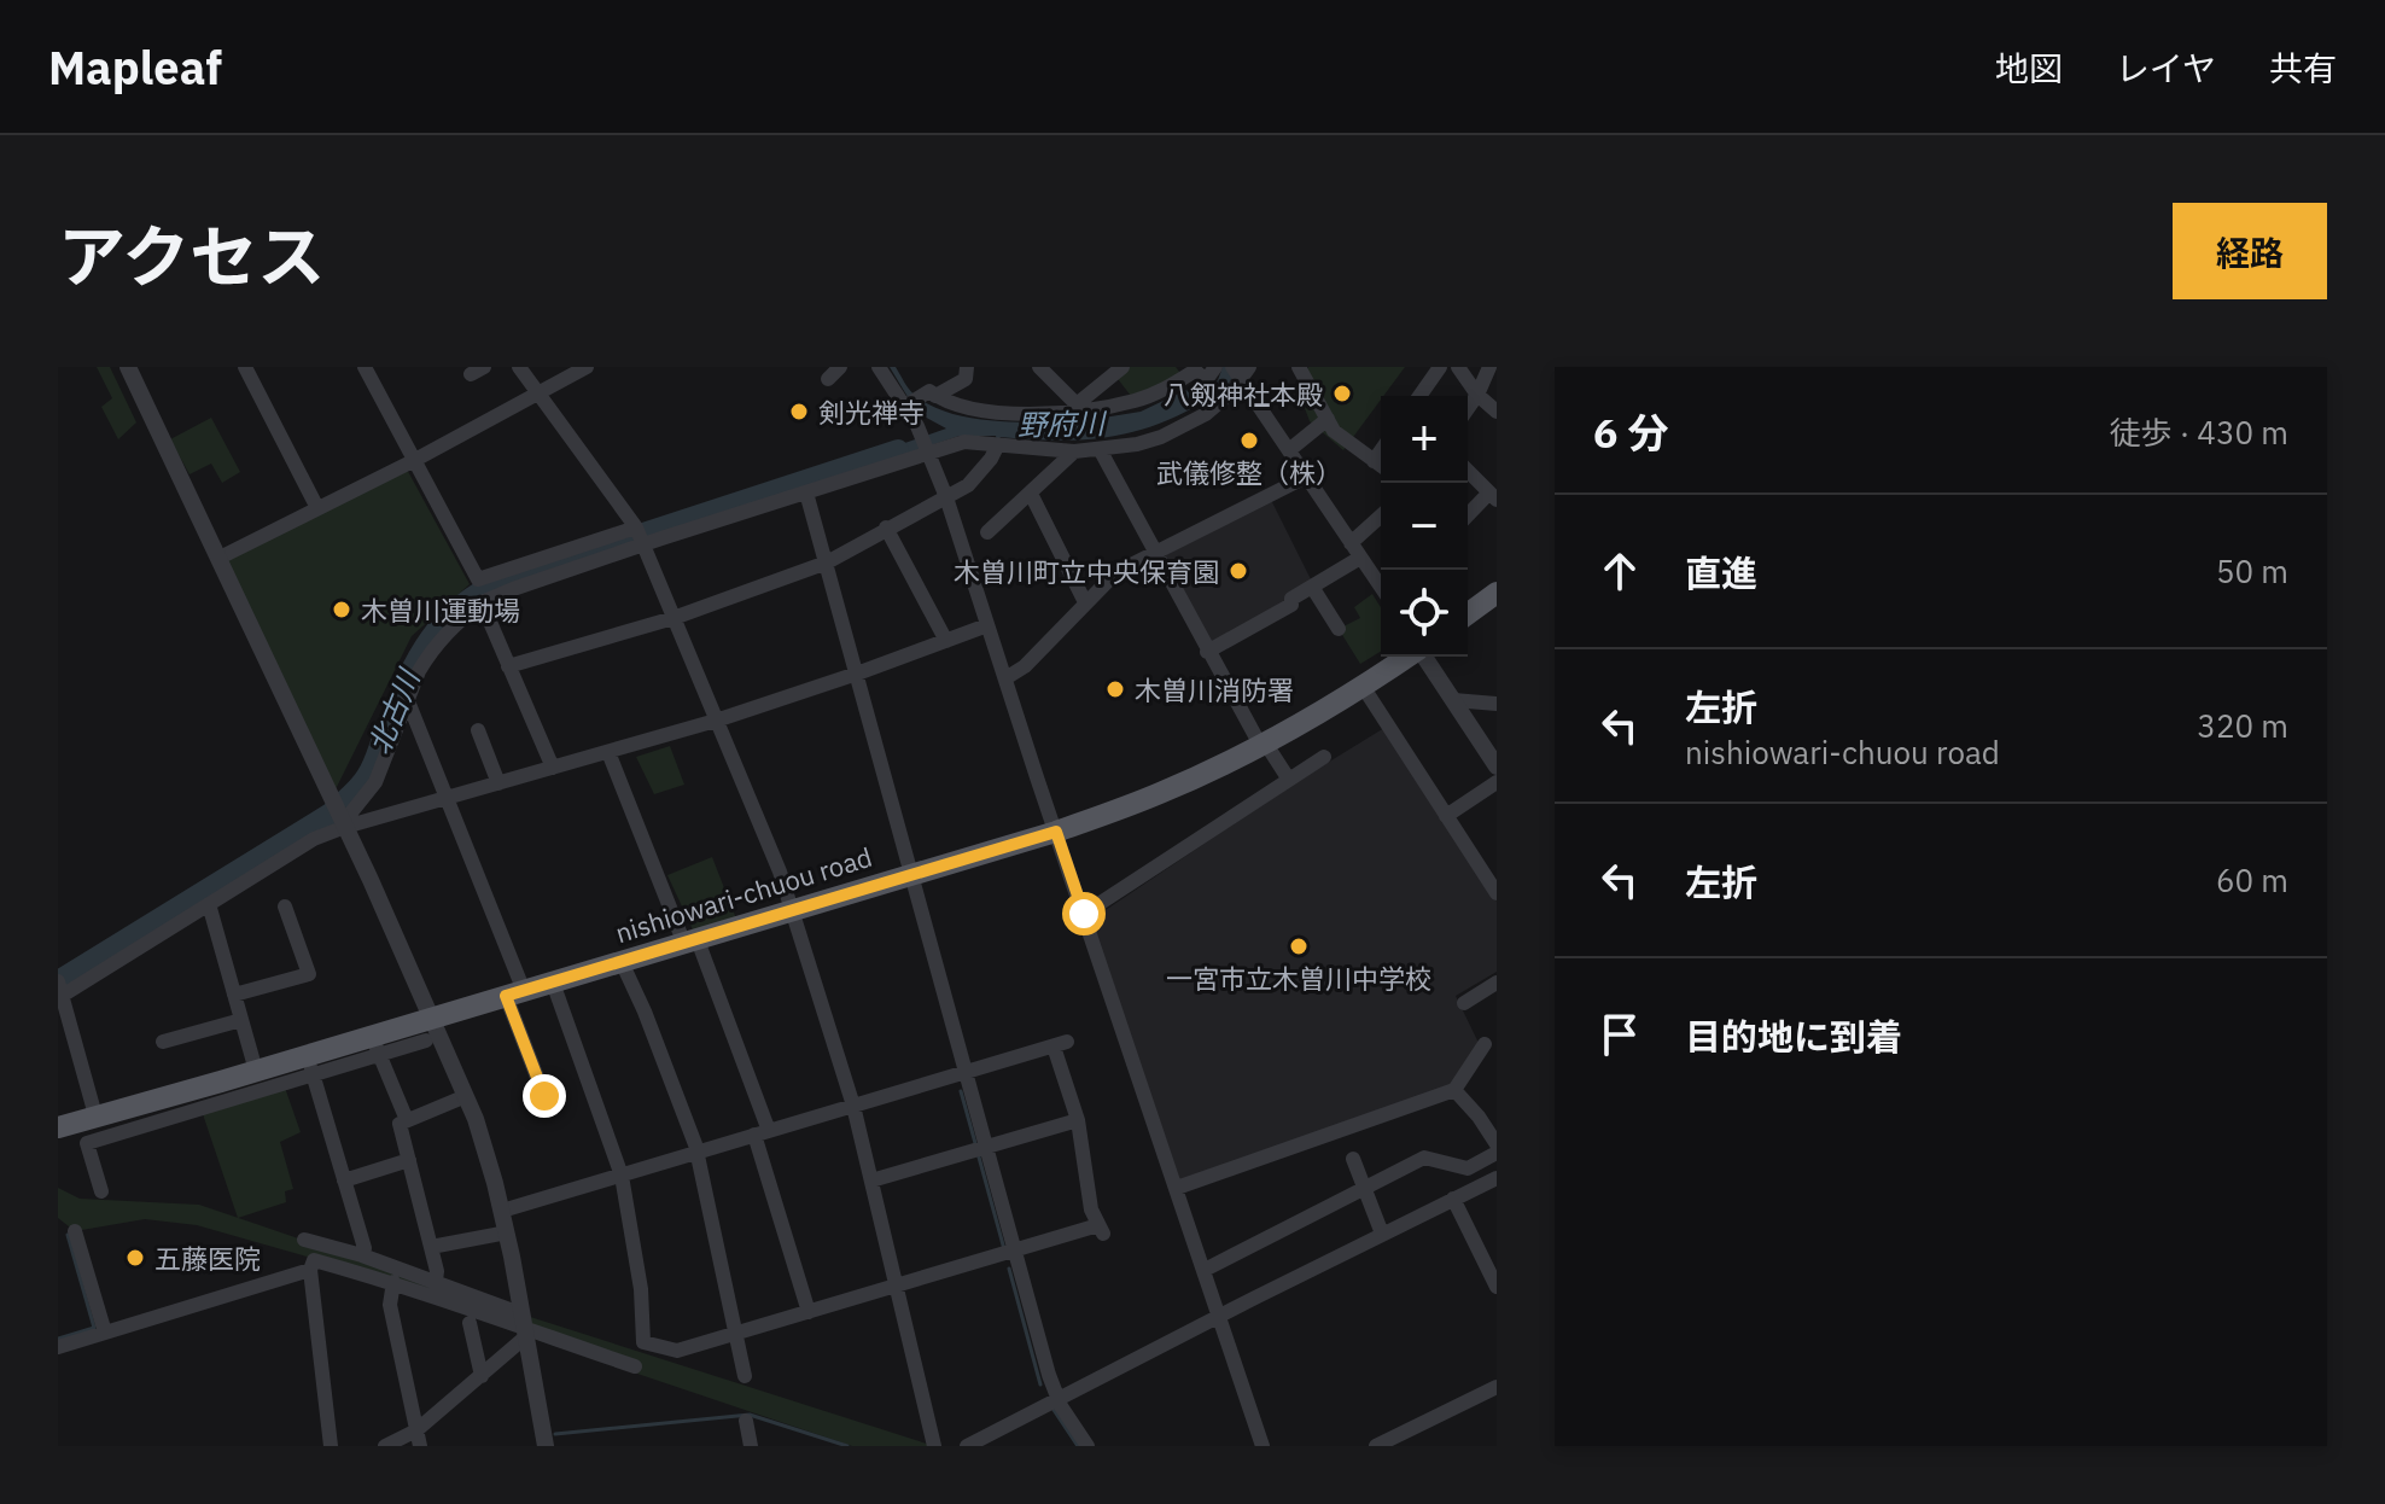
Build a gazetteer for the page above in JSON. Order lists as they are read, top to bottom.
{
  "streets": {
    "main road": ["nishiowari-chuou road"]
  },
  "water": ["野府川", "北古川"],
  "places": [
    "八剱神社本殿",
    "剣光禅寺",
    "武儀修整（株）",
    "木曽川町立中央保育園",
    "木曽川運動場",
    "木曽川消防署",
    "一宮市立木曽川中学校",
    "五藤医院"
  ],
  "page": {
    "header": "Mapleaf",
    "nav": ["地図", "レイヤ", "共有"],
    "title": "アクセス",
    "buttons": "経路",
    "heading": ["6 分", "徒歩 · 430 m"],
    "map_buttons": ["+", "−"],
    "list": [
      ["直進", "50 m"],
      ["左折", "nishiowari-chuou road", "320 m"],
      ["左折", "60 m"],
      "目的地に到着"
    ]
  }
}
